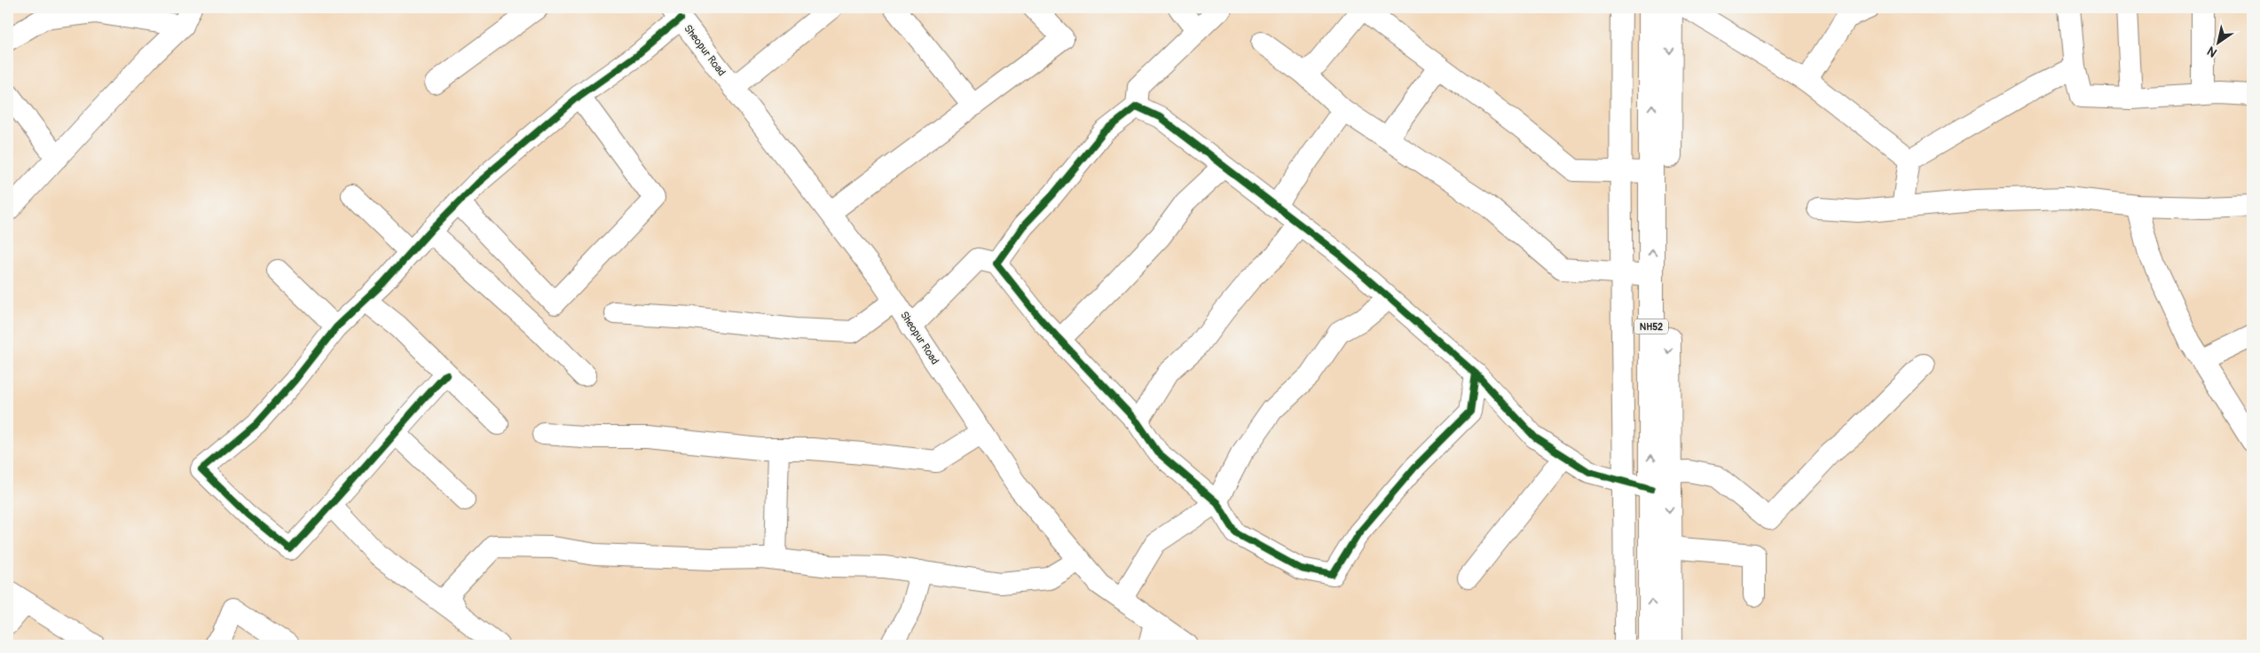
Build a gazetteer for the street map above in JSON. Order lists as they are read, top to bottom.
{
  "streets": {
    "highway": ["NH52"],
    "street": ["Sheopur Road"]
  },
  "north": "bottom left"
}
